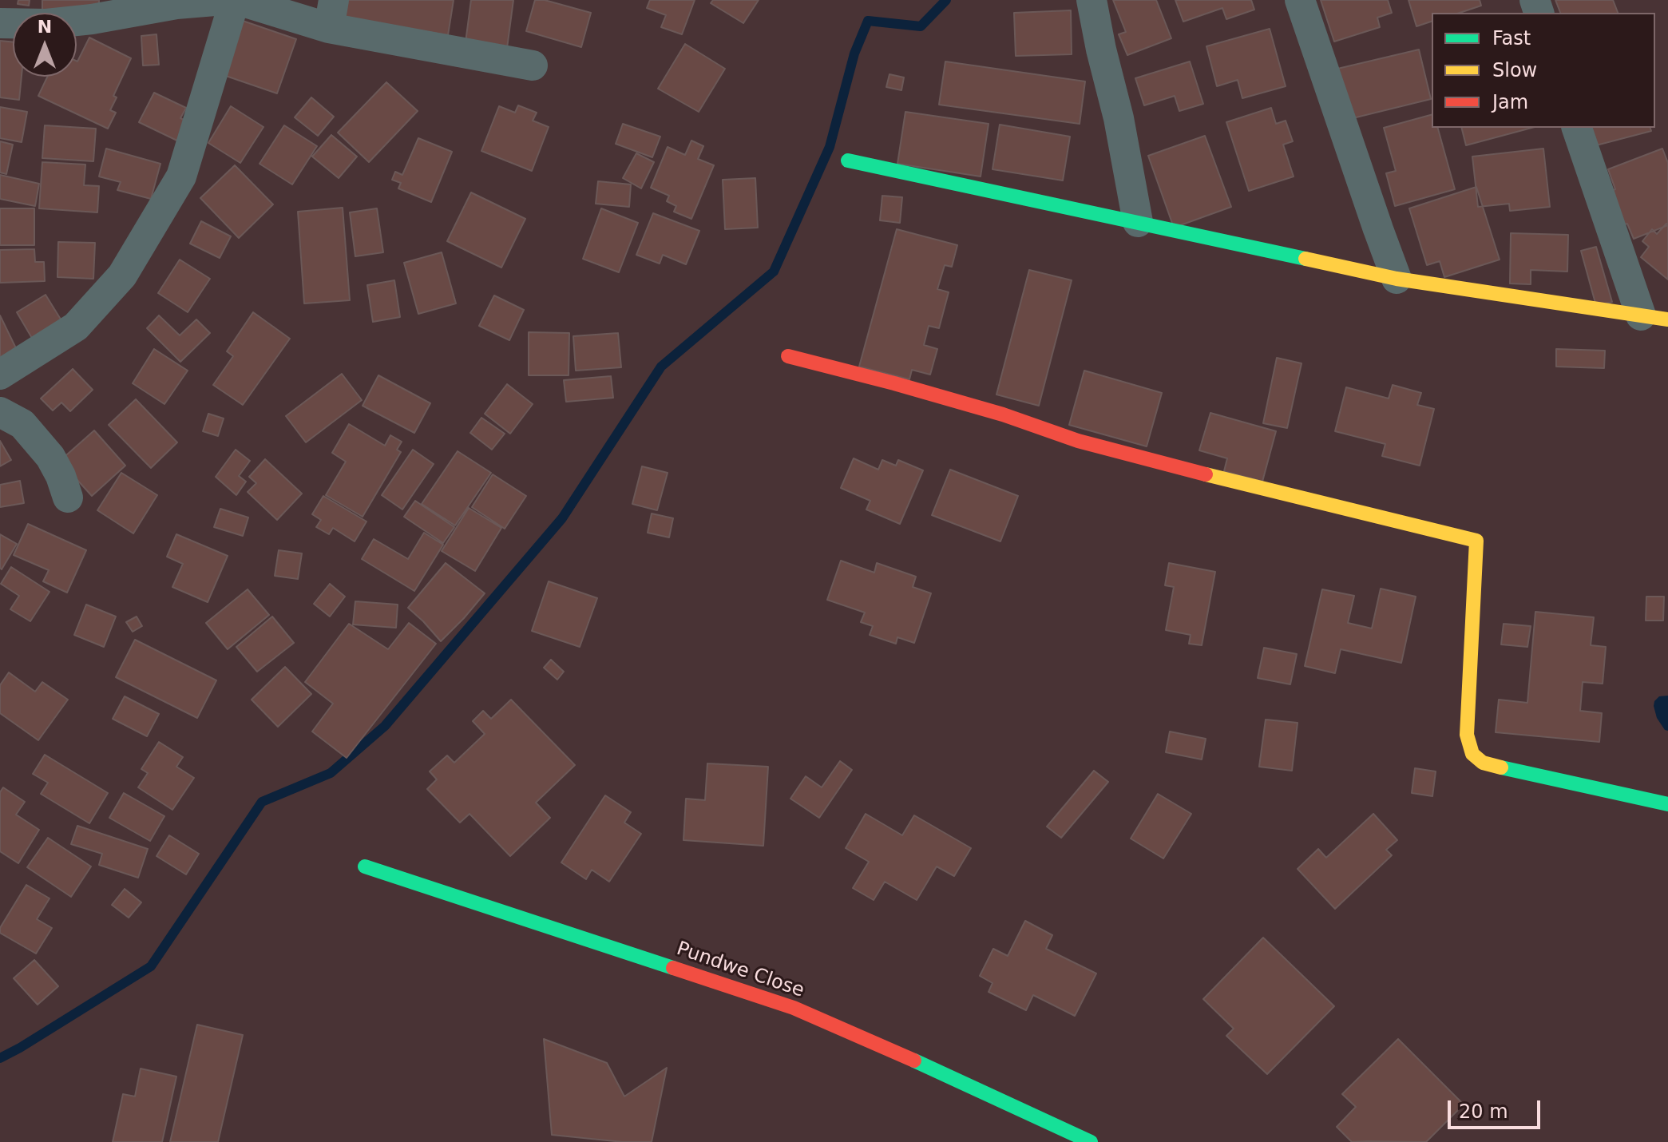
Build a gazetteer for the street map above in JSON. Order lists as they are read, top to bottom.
{
  "streets": {
    "street": ["Pundwe Close"]
  },
  "legend": ["Fast", "Slow", "Jam"],
  "scale_bar": "20 m",
  "north": "top"
}
